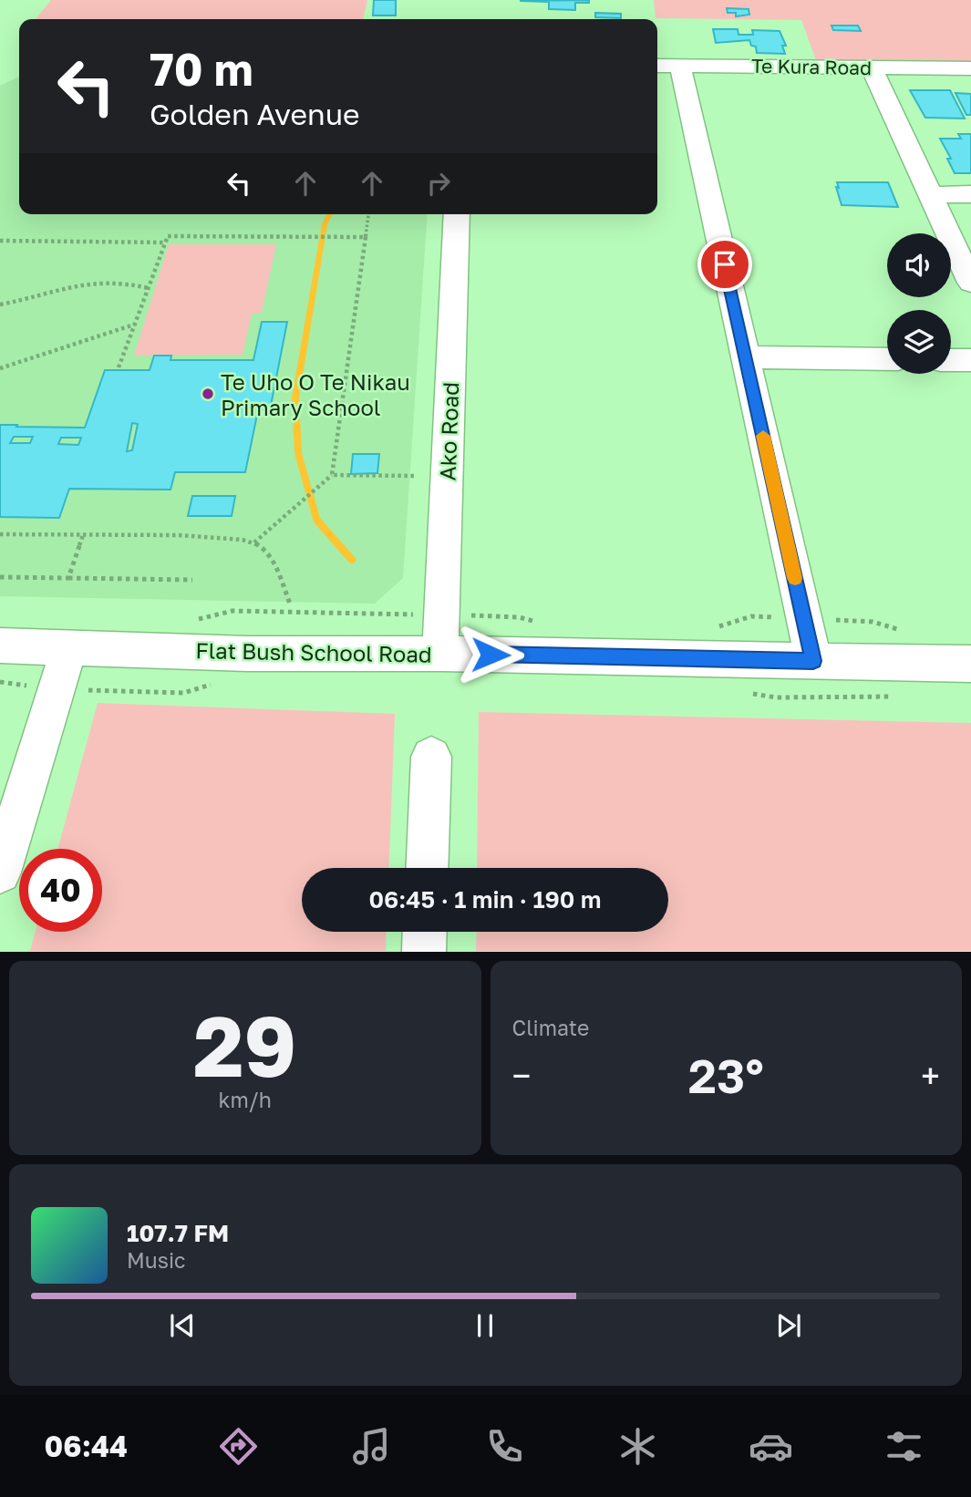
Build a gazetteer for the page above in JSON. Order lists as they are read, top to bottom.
{
  "streets": {
    "street": ["Te Kura Road", "Ako Road", "Flat Bush School Road"]
  },
  "crossings": [
    ["Ako Road", "Flat Bush School Road"]
  ],
  "places": ["Te Uho O Te Nikau Primary School"],
  "page": {
    "turn": ["70 m", "Golden Avenue"],
    "limit": "40",
    "trip": "06:45 · 1 min · 190 m",
    "tile": [
      ["29", "km/h"],
      "Climate"
    ],
    "heat": ["−", "23°", "+"],
    "song": ["107.7 FM", "Music"],
    "tabs": "06:44"
  }
}
